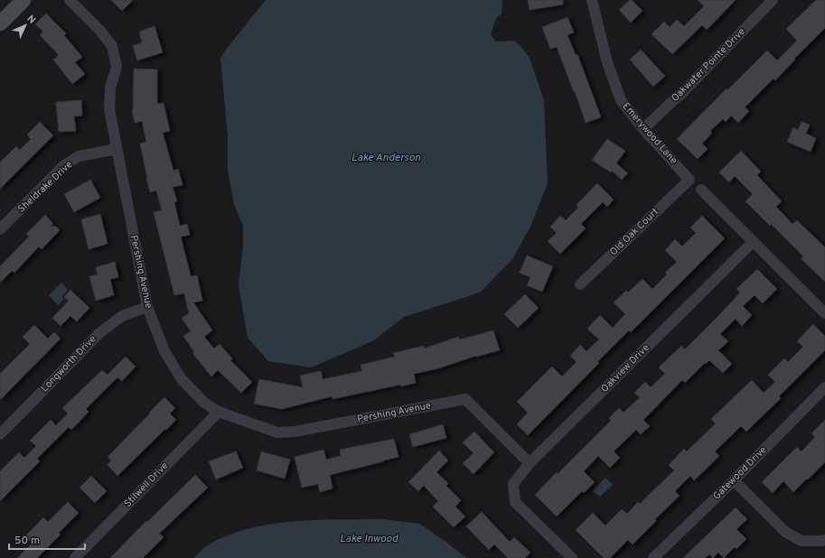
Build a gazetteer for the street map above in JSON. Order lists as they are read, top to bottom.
{
  "streets": {
    "street": [
      "Oakwater Pointe Drive",
      "Emerywood Lane",
      "Sheldrake Drive",
      "Old Oak Court",
      "Pershing Avenue",
      "Longworth Drive",
      "Oakview Drive",
      "Gatewood Drive",
      "Stilwell Drive"
    ]
  },
  "crossings": [
    ["Oakwater Pointe Drive", "Emerywood Lane"],
    ["Emerywood Lane", "Old Oak Court"],
    ["Sheldrake Drive", "Pershing Avenue"],
    ["Pershing Avenue", "Longworth Drive"],
    ["Pershing Avenue", "Oakview Drive"],
    ["Pershing Avenue", "Stilwell Drive"]
  ],
  "water": ["Lake Anderson", "Lake Inwood"],
  "scale_bar": "50 m",
  "north": "top right"
}
